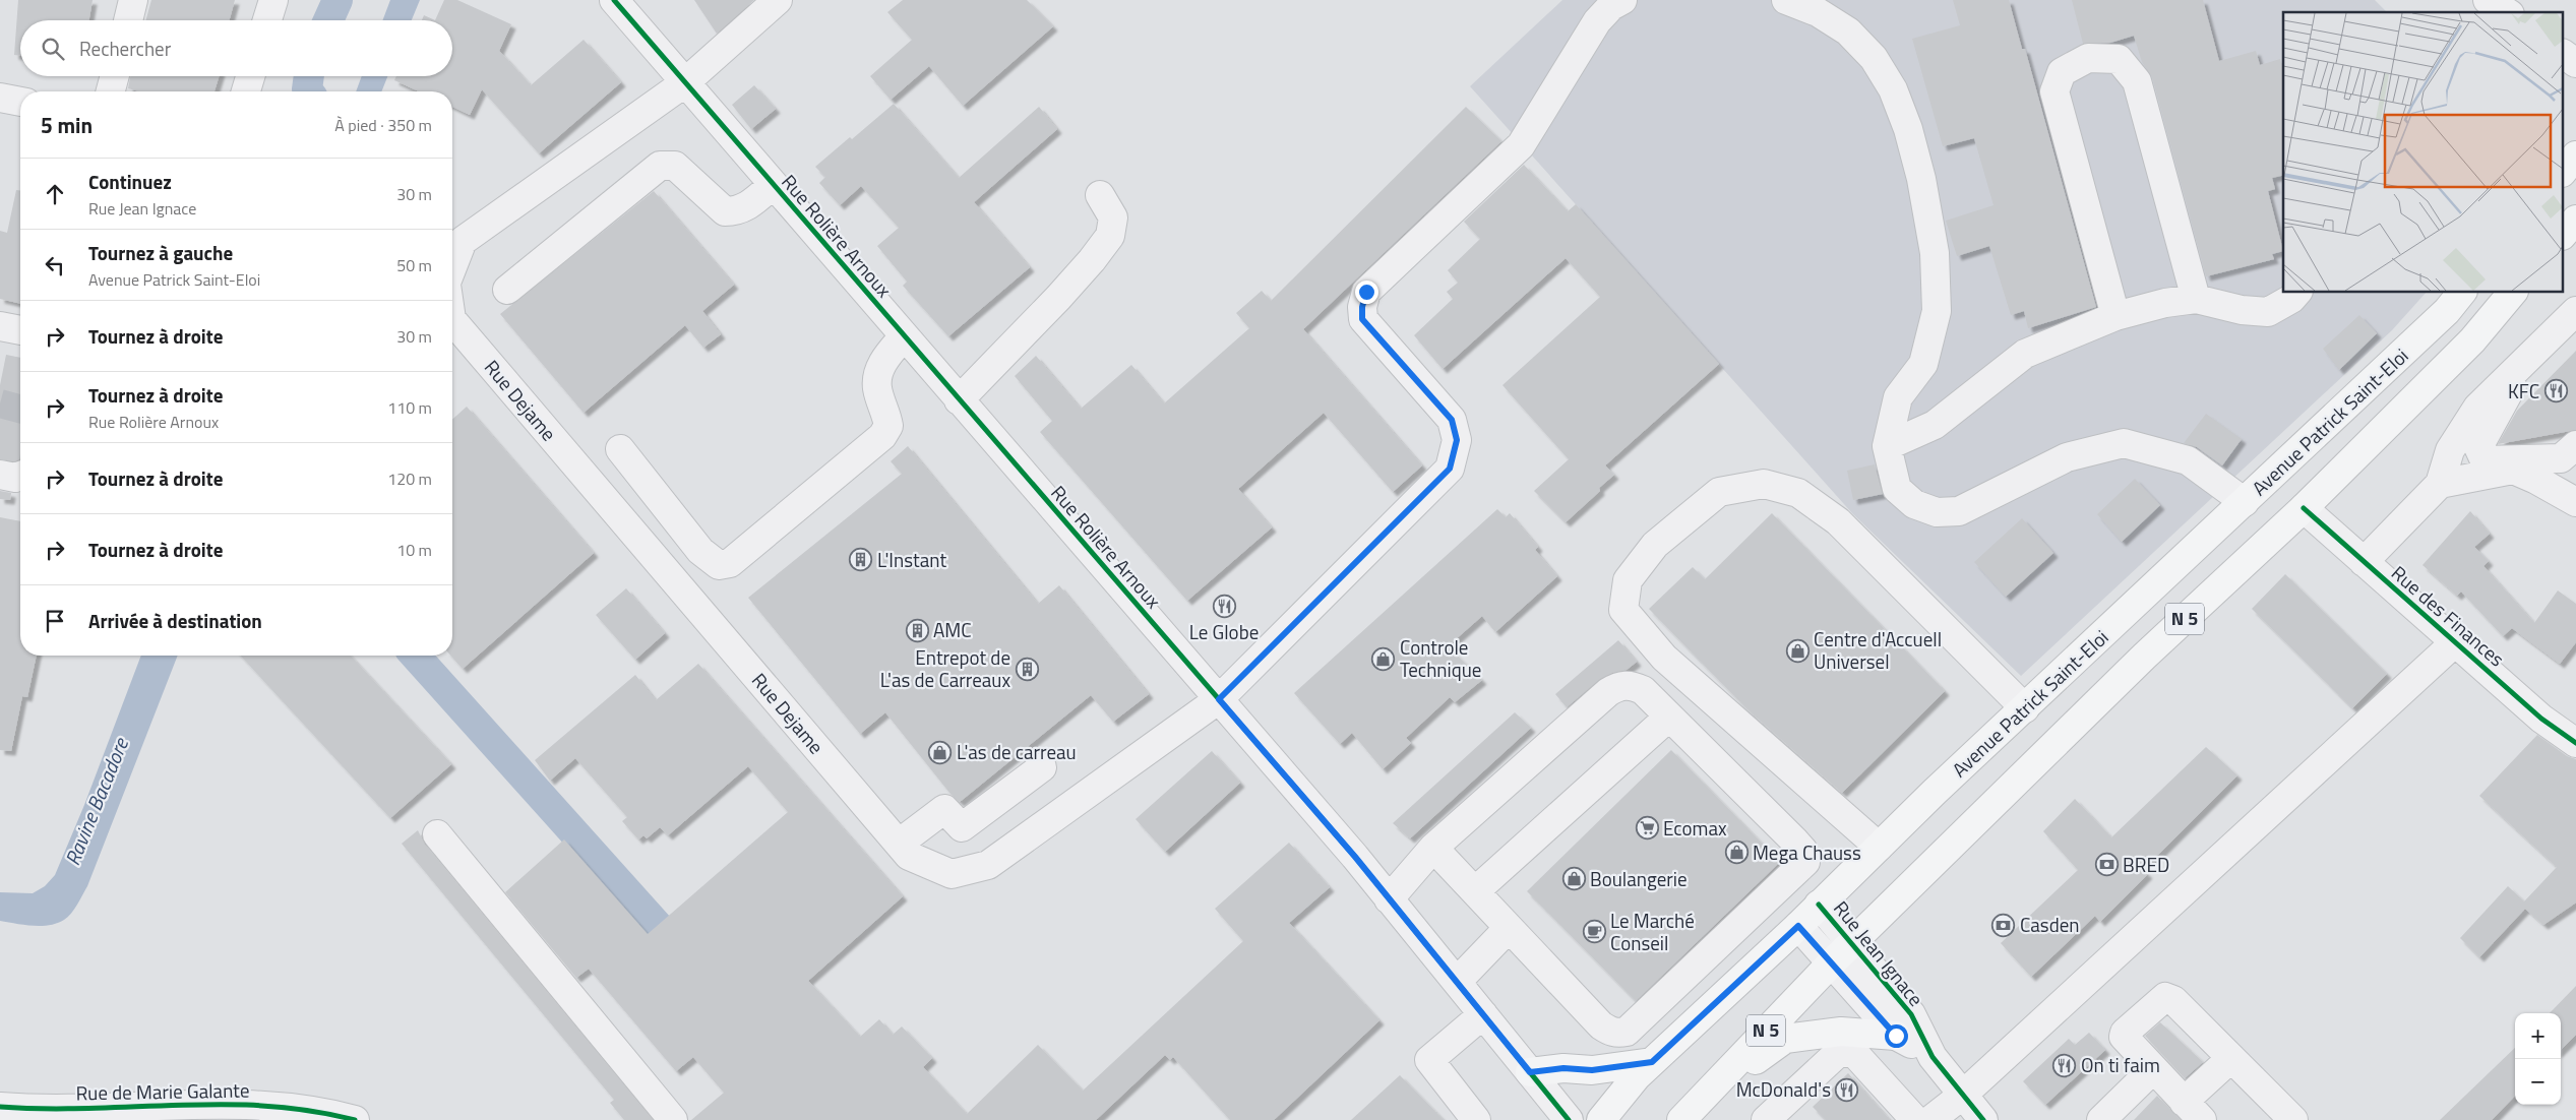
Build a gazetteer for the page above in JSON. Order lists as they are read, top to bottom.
{
  "streets": {
    "main road": ["Avenue Patrick Saint-Eloi", "N 5"],
    "street": [
      "Rue Rolière Arnoux",
      "Rue Dejame",
      "Rue des Finances",
      "Rue Jean Ignace",
      "Rue de Marie Galante"
    ]
  },
  "crossings": [
    ["Rue Rolière Arnoux", "Rue Dejame"],
    ["Avenue Patrick Saint-Eloi", "Rue des Finances"],
    ["Avenue Patrick Saint-Eloi", "Rue Jean Ignace"]
  ],
  "water": ["Ravine Bacadore"],
  "places": {
    "restaurant": [
      "KFC",
      "Le Globe",
      "On ti faim",
      "McDonald's"
    ],
    "building": ["L'Instant", "AMC", "Entrepot de L'as de Carreaux"],
    "shop": [
      "Centre d'Accuell Universel",
      "Controle Technique",
      "L'as de carreau",
      "Mega Chauss",
      "Boulangerie"
    ],
    "supermarket": ["Ecomax"],
    "bank": ["BRED", "Casden"],
    "cafe": ["Le Marché Conseil"]
  },
  "page": {
    "search": "Rechercher",
    "heading": ["5 min", "À pied · 350 m"],
    "list": [
      ["Continuez", "Rue Jean Ignace", "30 m"],
      ["Tournez à gauche", "Avenue Patrick Saint-Eloi", "50 m"],
      ["Tournez à droite", "30 m"],
      ["Tournez à droite", "Rue Rolière Arnoux", "110 m"],
      ["Tournez à droite", "120 m"],
      ["Tournez à droite", "10 m"],
      "Arrivée à destination"
    ],
    "map_buttons": ["+", "−"]
  }
}
